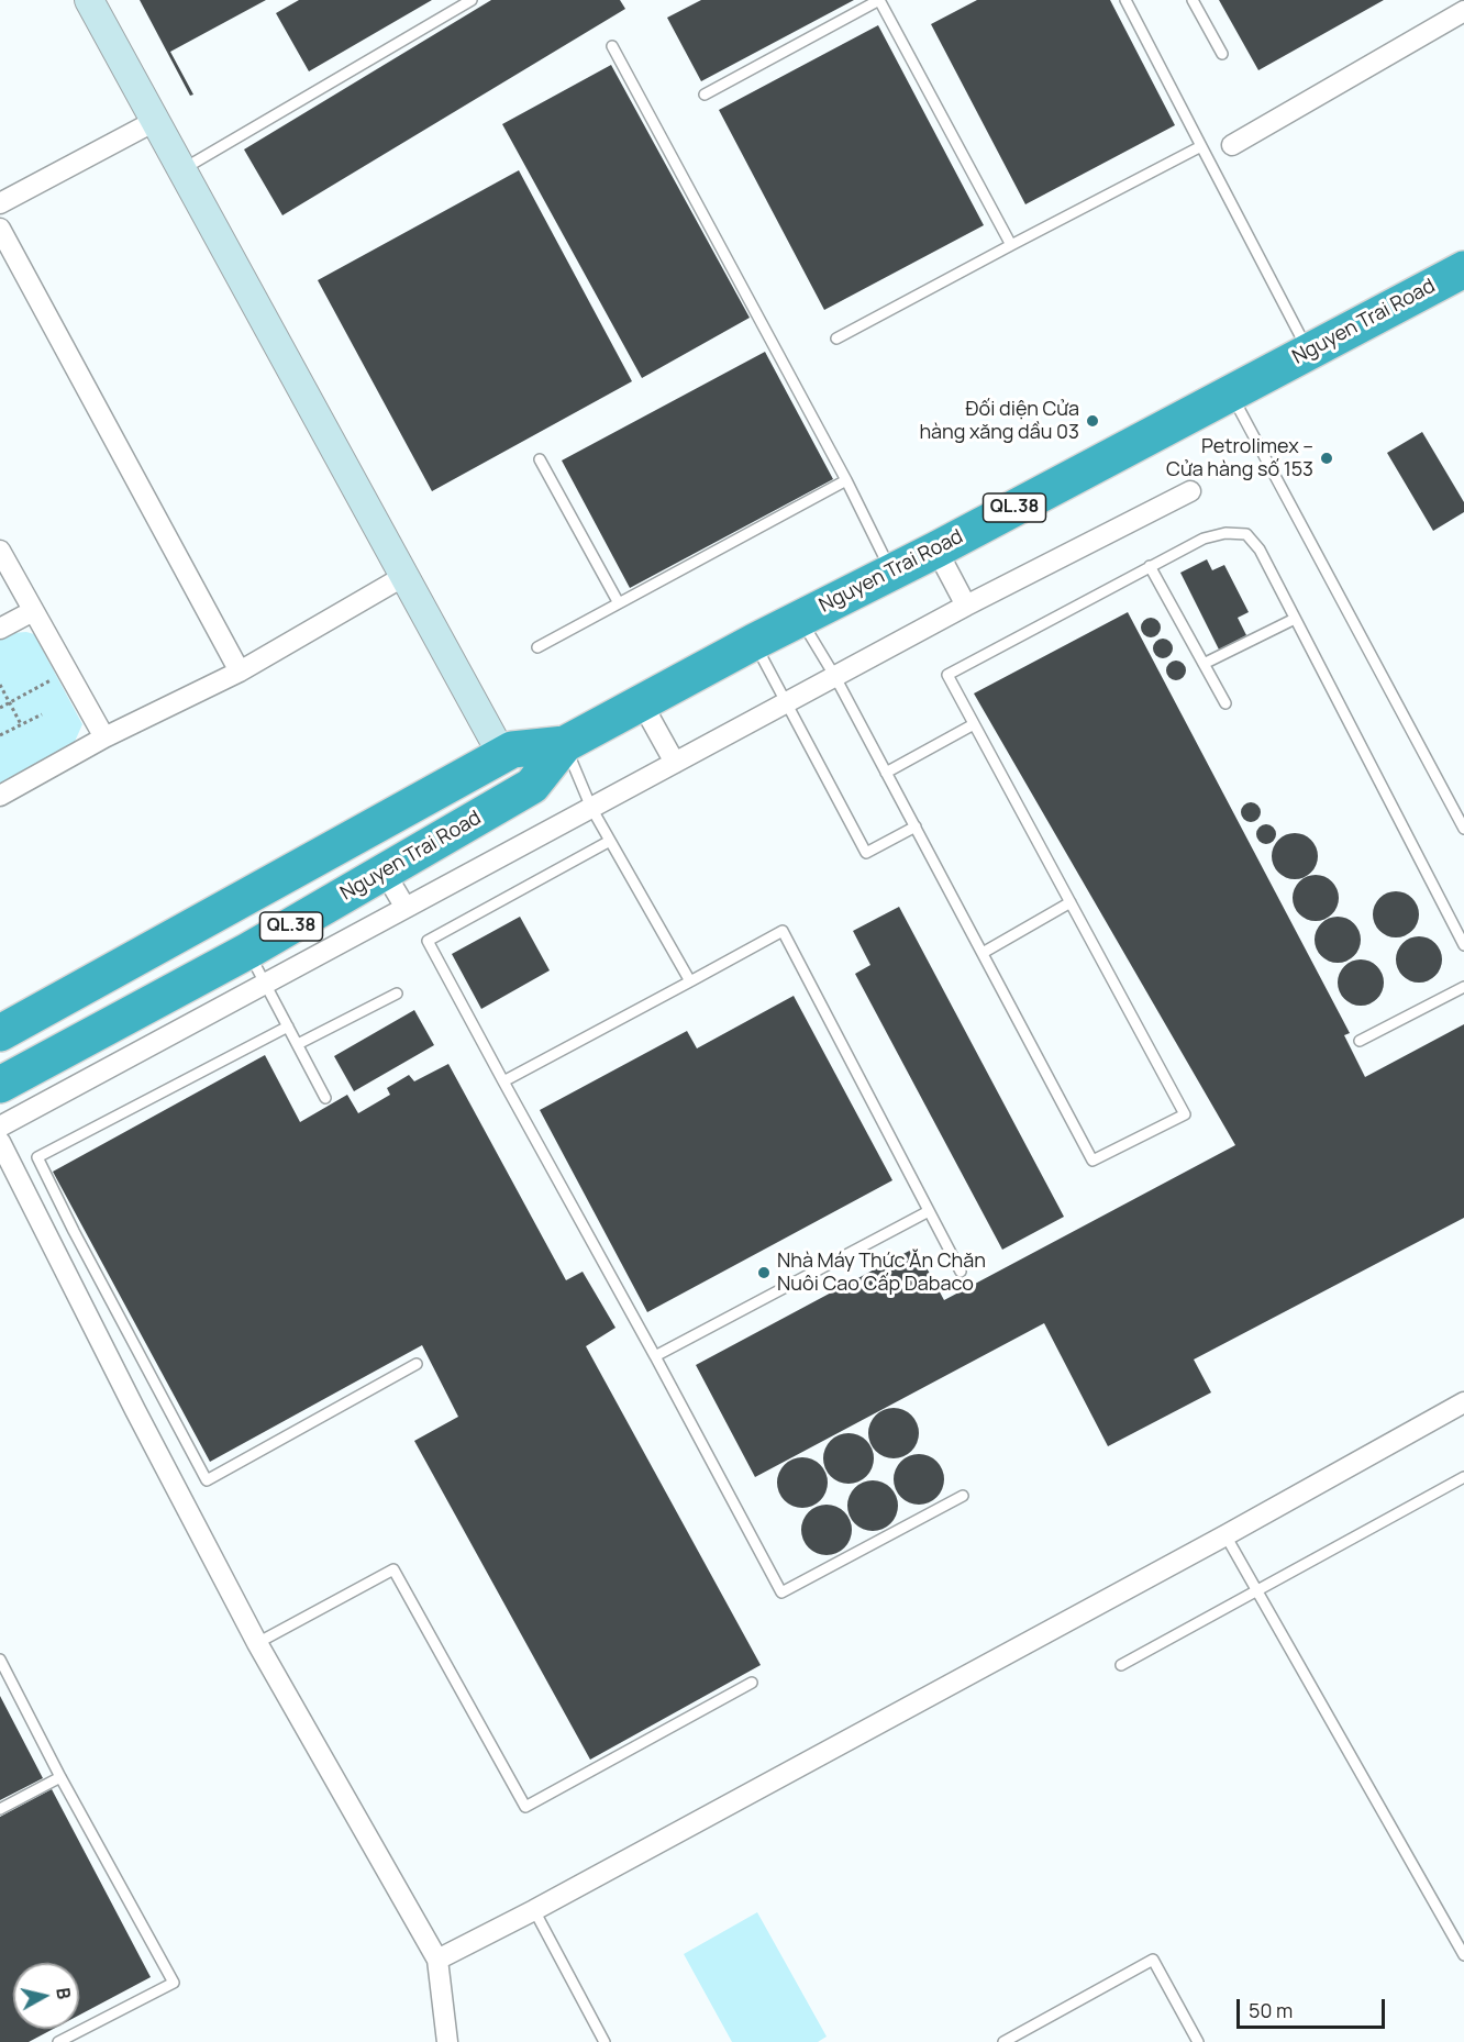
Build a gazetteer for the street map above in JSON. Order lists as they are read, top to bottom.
{
  "streets": {
    "highway": ["Nguyen Trai Road", "QL.38"]
  },
  "places": ["Đối diện Cửa hàng xăng dầu 03", "Petrolimex – Cửa hàng số 153", "Nhà Máy Thức Ăn Chăn Nuôi Cao Cấp Dabaco"],
  "scale_bar": "50 m",
  "north": "right"
}
